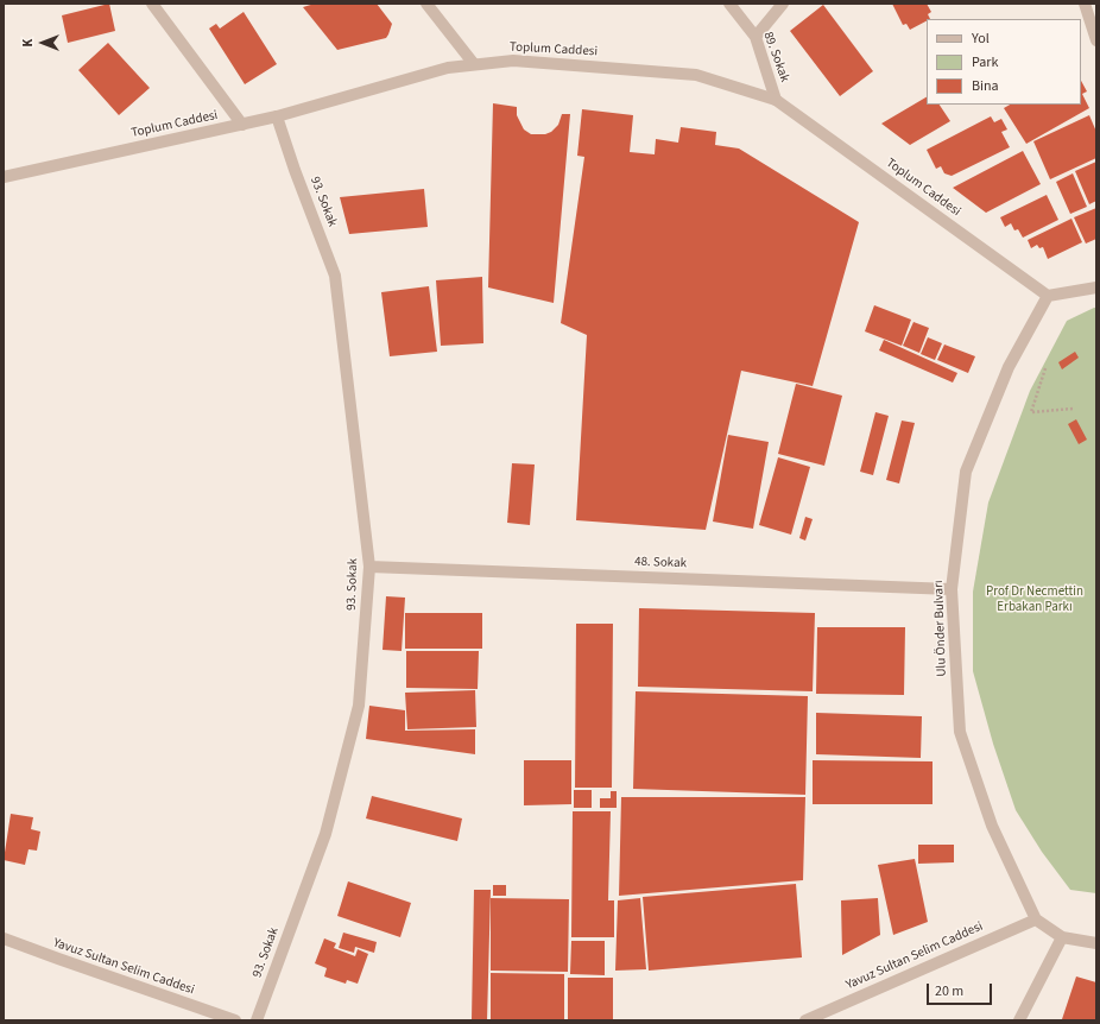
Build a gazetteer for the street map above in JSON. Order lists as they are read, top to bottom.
{
  "streets": {
    "street": [
      "Toplum Caddesi",
      "89. Sokak",
      "93. Sokak",
      "48. Sokak",
      "Ulu Önder Bulvarı",
      "Yavuz Sultan Selim Caddesi"
    ]
  },
  "crossings": [
    ["Toplum Caddesi", "89. Sokak"],
    ["Toplum Caddesi", "93. Sokak"],
    ["Toplum Caddesi", "Ulu Önder Bulvarı"],
    ["93. Sokak", "48. Sokak"],
    ["48. Sokak", "Ulu Önder Bulvarı"],
    ["Ulu Önder Bulvarı", "Yavuz Sultan Selim Caddesi"]
  ],
  "parks": ["Prof Dr Necmettin Erbakan Parkı"],
  "legend": ["Yol", "Park", "Bina"],
  "scale_bar": "20 m",
  "north": "left"
}
